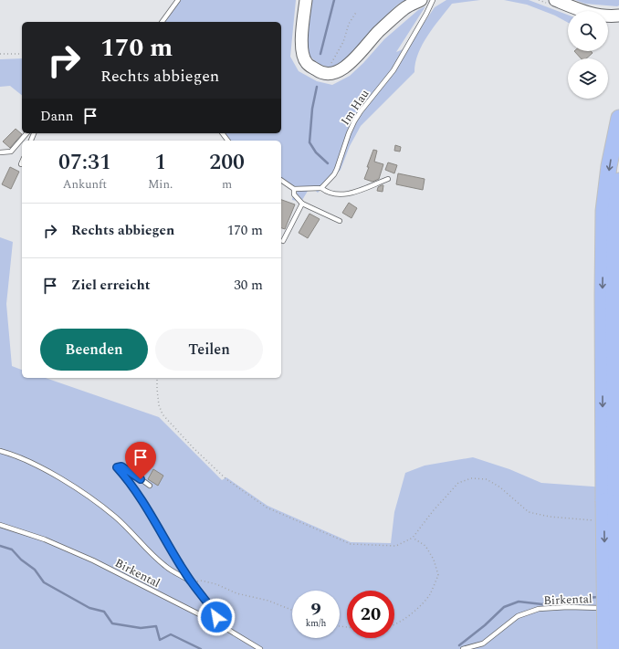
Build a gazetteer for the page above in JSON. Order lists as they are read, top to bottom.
{
  "streets": {
    "lane": ["Im Hau", "Birkental"]
  },
  "page": {
    "turn": ["170 m", "Rechts abbiegen"],
    "then": "Dann",
    "eta": [
      "07:31",
      "Ankunft",
      "1",
      "Min.",
      "200",
      "m"
    ],
    "list": [
      {
        "name": "Rechts abbiegen",
        "value": "170 m"
      },
      {
        "name": "Ziel erreicht",
        "value": "30 m"
      }
    ],
    "buttons": ["Beenden", "Teilen"],
    "speed": "9 km/h",
    "limit": "20"
  }
}
